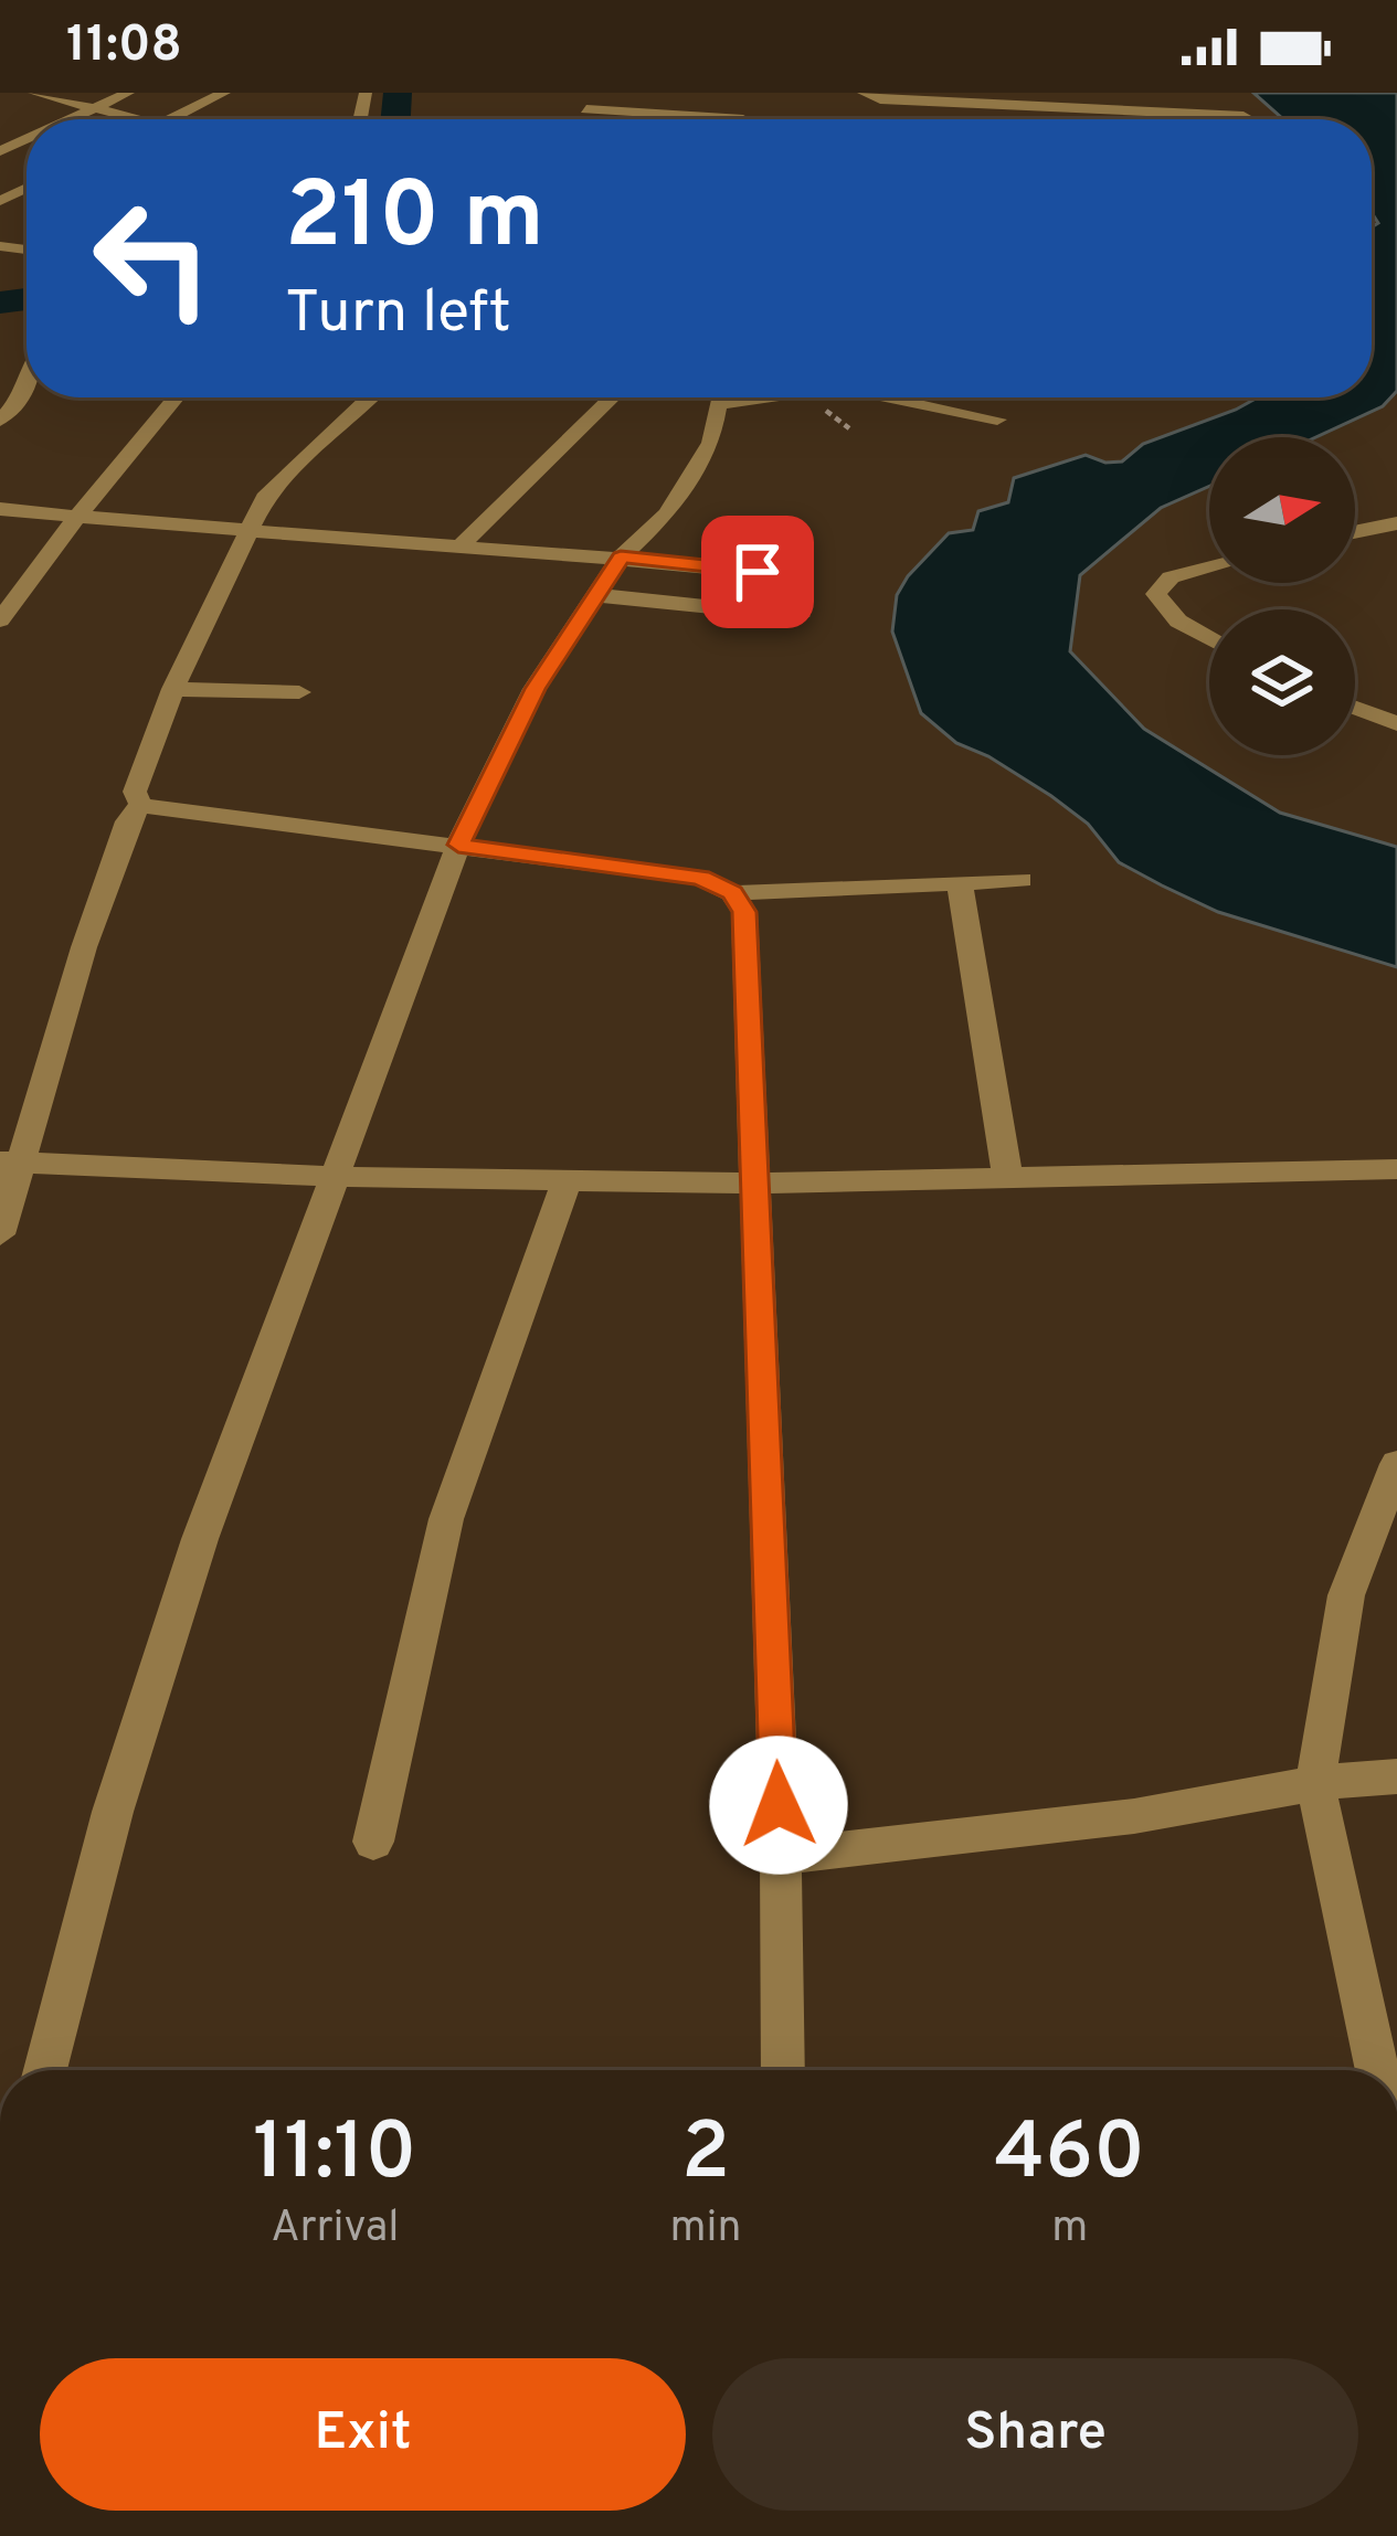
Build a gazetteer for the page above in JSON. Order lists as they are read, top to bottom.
{
  "north": "right",
  "page": {
    "status": "11:08",
    "turn": ["210 m", "Turn left"],
    "eta": [
      "11:10",
      "Arrival",
      "2",
      "min",
      "460",
      "m"
    ],
    "buttons": ["Exit", "Share"]
  }
}
